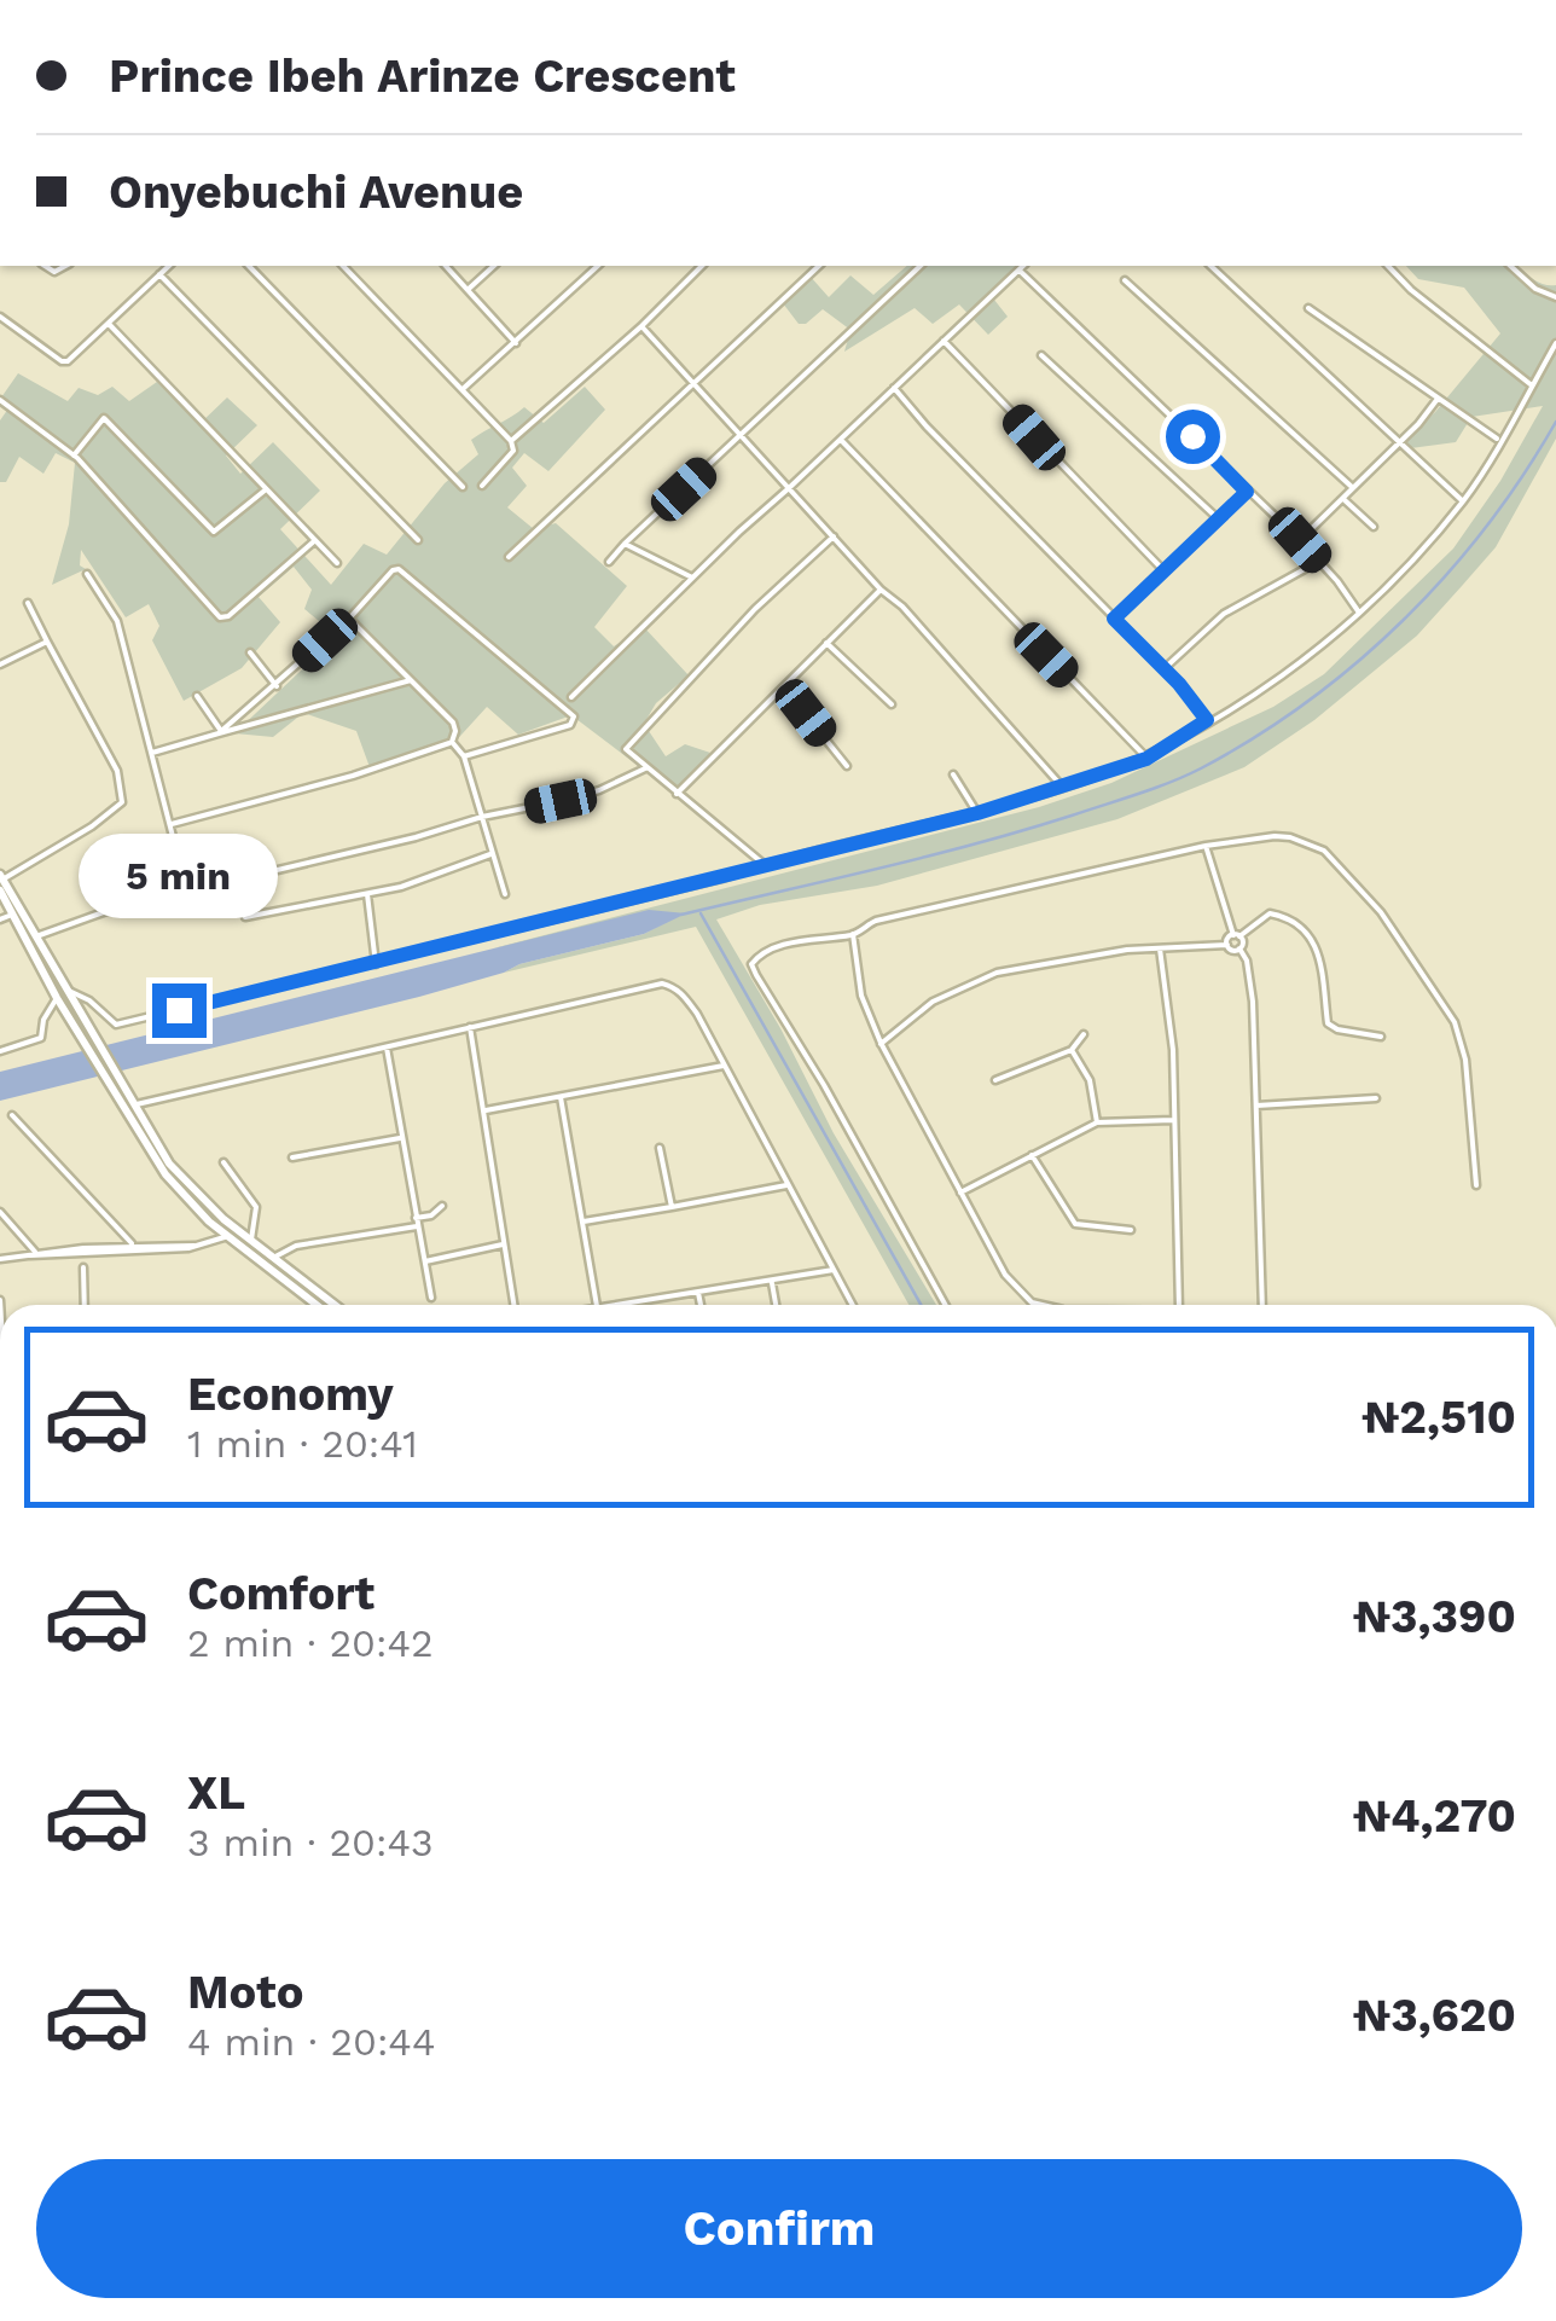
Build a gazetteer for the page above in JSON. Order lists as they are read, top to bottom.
{
  "page": {
    "banner": ["Prince Ibeh Arinze Crescent", "Onyebuchi Avenue"],
    "bubble": "5 min",
    "list": [
      {
        "name": "Economy",
        "note": "1 min · 20:41",
        "value": "₦2,510"
      },
      {
        "name": "Comfort",
        "note": "2 min · 20:42",
        "value": "₦3,390"
      },
      {
        "name": "XL",
        "note": "3 min · 20:43",
        "value": "₦4,270"
      },
      {
        "name": "Moto",
        "note": "4 min · 20:44",
        "value": "₦3,620"
      }
    ],
    "buttons": "Confirm"
  }
}
